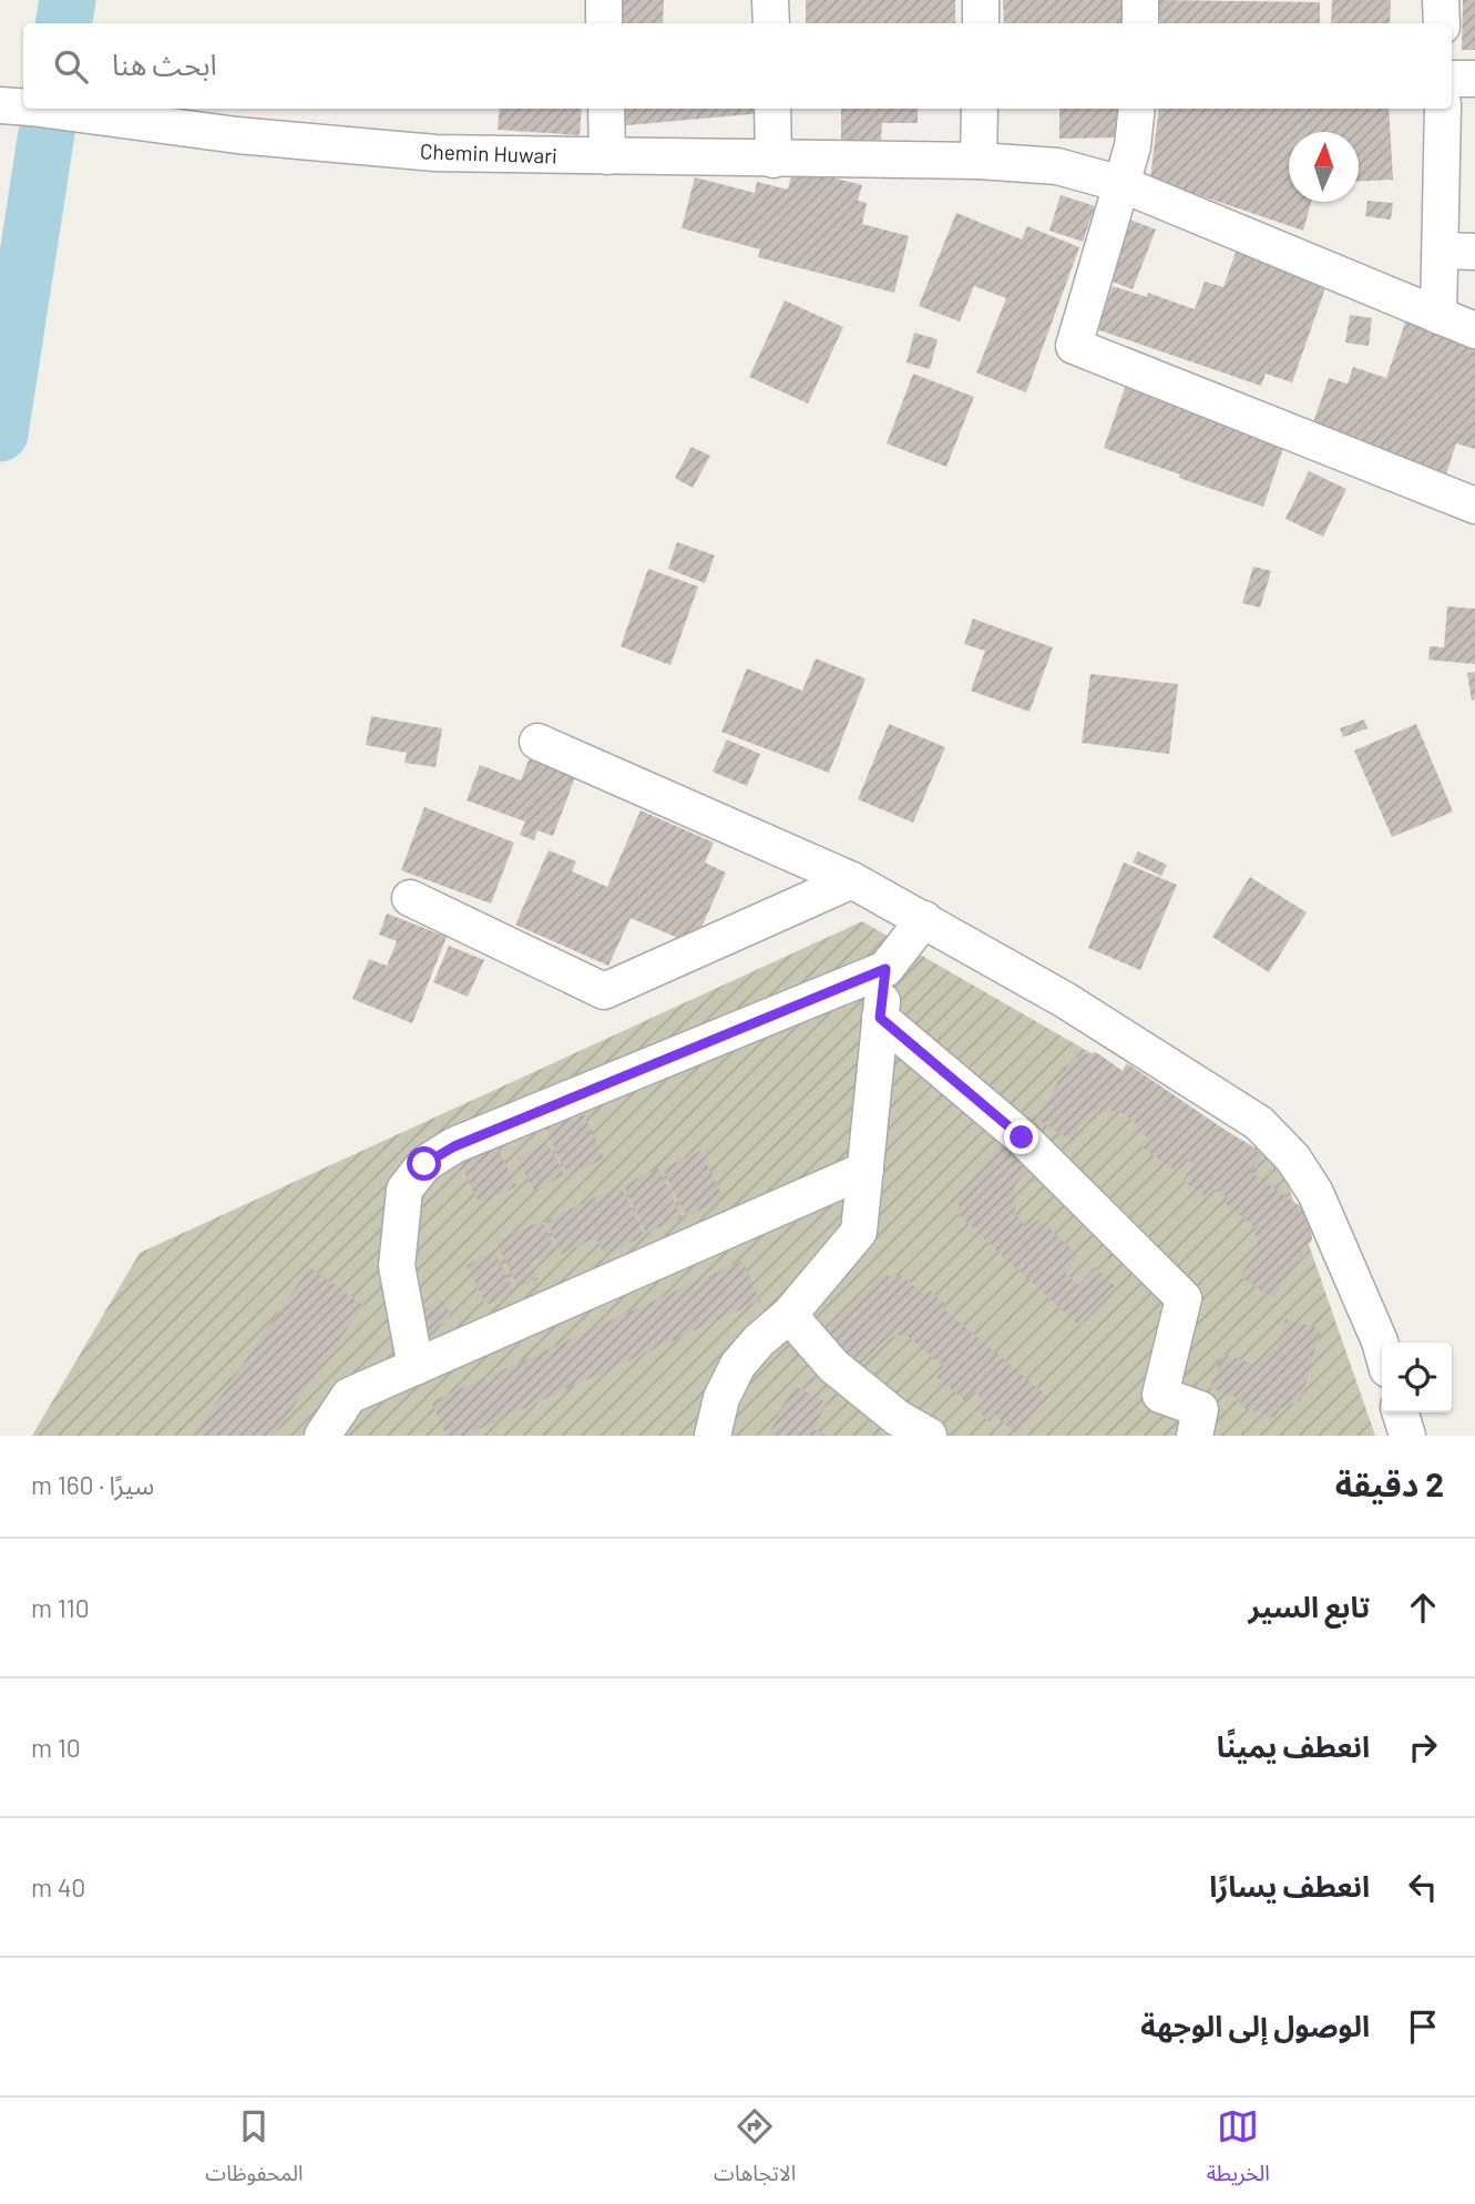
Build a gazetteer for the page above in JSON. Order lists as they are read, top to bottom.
{
  "streets": {
    "street": ["Chemin Huwari"]
  },
  "north": "top",
  "page": {
    "search": "ابحث هنا",
    "heading": ["2 دقيقة", "سيرًا · 160 m"],
    "list": [
      ["تابع السير", "110 m"],
      ["انعطف يمينًا", "10 m"],
      ["انعطف يسارًا", "40 m"],
      "الوصول إلى الوجهة"
    ],
    "nav": ["الخريطة", "الاتجاهات", "المحفوظات"]
  }
}
